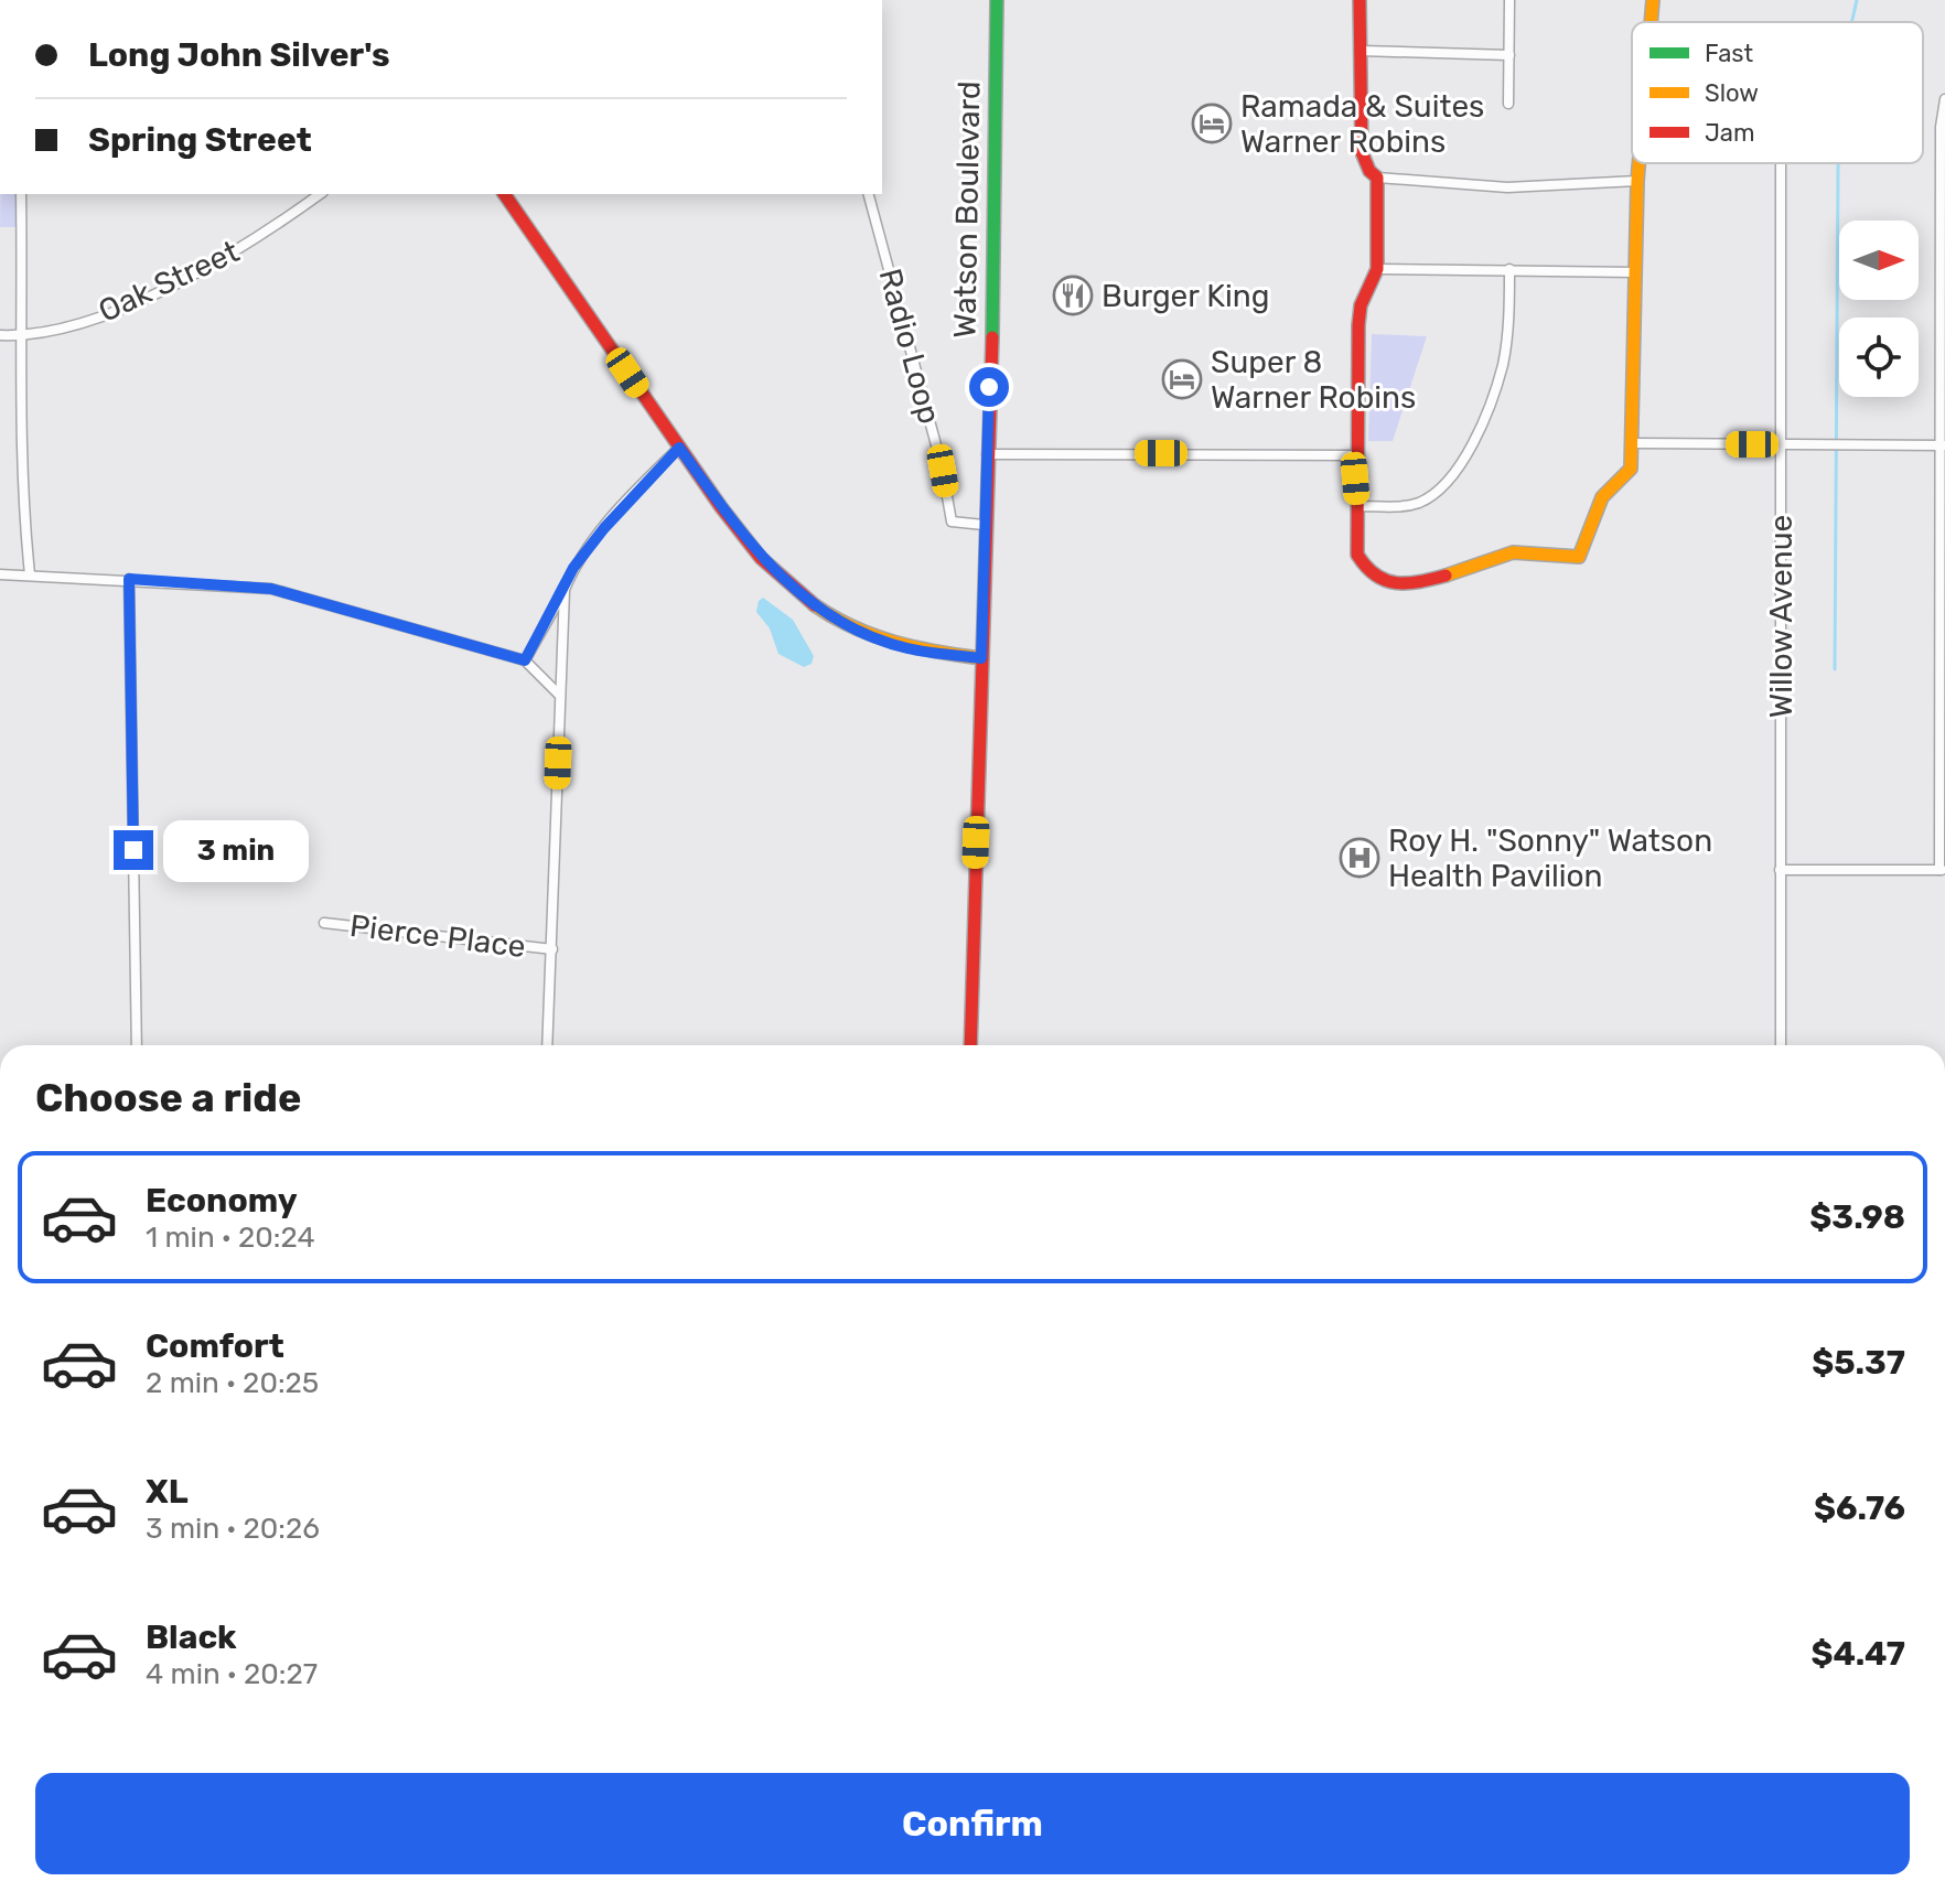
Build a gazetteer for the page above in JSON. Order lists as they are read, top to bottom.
{
  "streets": {
    "street": [
      "Watson Boulevard",
      "Oak Street",
      "Radio Loop",
      "Willow Avenue",
      "Pierce Place"
    ]
  },
  "crossings": [
    ["Watson Boulevard", "Radio Loop"]
  ],
  "places": {
    "hotel": ["Ramada & Suites Warner Robins", "Super 8 Warner Robins"],
    "restaurant": ["Burger King"],
    "hospital": ["Roy H. \"Sonny\" Watson Health Pavilion"]
  },
  "legend": ["Fast", "Slow", "Jam"],
  "north": "right",
  "page": {
    "banner": ["Long John Silver's", "Spring Street"],
    "bubble": "3 min",
    "heading": "Choose a ride",
    "list": [
      {
        "name": "Economy",
        "note": "1 min · 20:24",
        "value": "$3.98"
      },
      {
        "name": "Comfort",
        "note": "2 min · 20:25",
        "value": "$5.37"
      },
      {
        "name": "XL",
        "note": "3 min · 20:26",
        "value": "$6.76"
      },
      {
        "name": "Black",
        "note": "4 min · 20:27",
        "value": "$4.47"
      }
    ],
    "buttons": "Confirm"
  }
}
